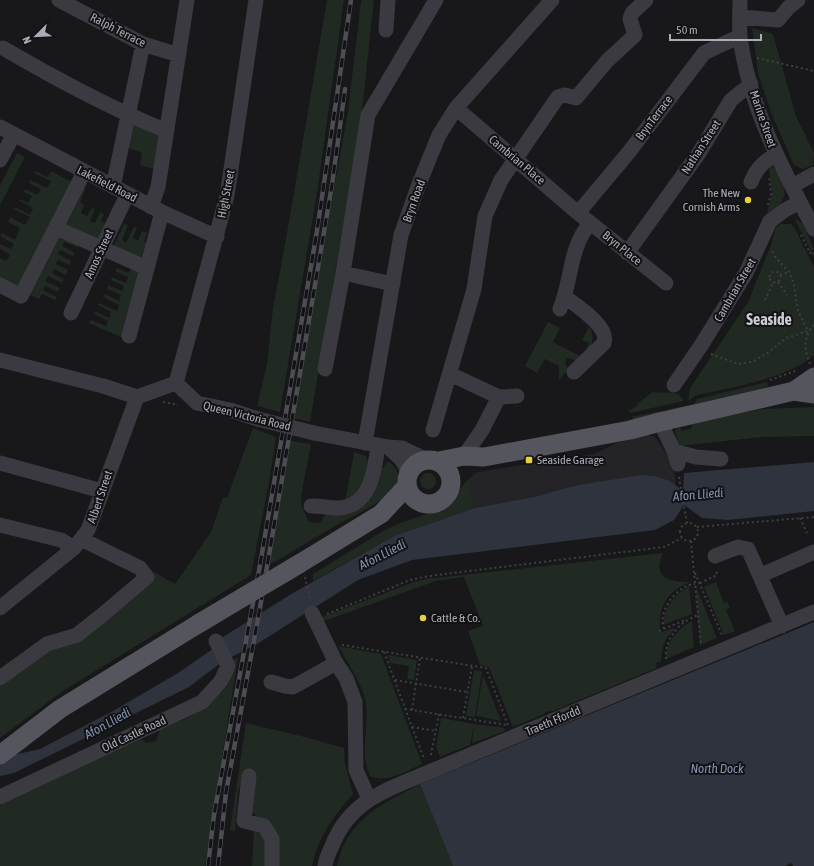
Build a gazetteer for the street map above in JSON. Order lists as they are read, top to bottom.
{
  "streets": {
    "street": [
      "Ralph Terrace",
      "BrynTerrace",
      "Marine Street",
      "Nathan Street",
      "Cambrian Place",
      "Lakefield Road",
      "High Street",
      "Bryn Road",
      "Bryn Place",
      "Amos Street",
      "Cambrian Street",
      "Queen Victoria Road",
      "Albert Street",
      "Traeth Ffordd",
      "Old Castle Road"
    ]
  },
  "crossings": [
    ["BrynTerrace", "Marine Street"],
    ["BrynTerrace", "Cambrian Place"],
    ["BrynTerrace", "Bryn Place"],
    ["Marine Street", "Nathan Street"],
    ["Marine Street", "Cambrian Street"],
    ["Nathan Street", "Bryn Place"],
    ["Cambrian Place", "Bryn Road"],
    ["Cambrian Place", "Bryn Place"],
    ["Lakefield Road", "High Street"],
    ["Lakefield Road", "Amos Street"],
    ["High Street", "Queen Victoria Road"],
    ["Bryn Road", "Queen Victoria Road"]
  ],
  "districts": ["Seaside"],
  "water": ["Afon Lliedi", "North Dock"],
  "places": {
    "other": ["The New Cornish Arms", "Cattle & Co."],
    "transit": ["Seaside Garage"]
  },
  "scale_bar": "50 m",
  "north": "bottom left"
}
